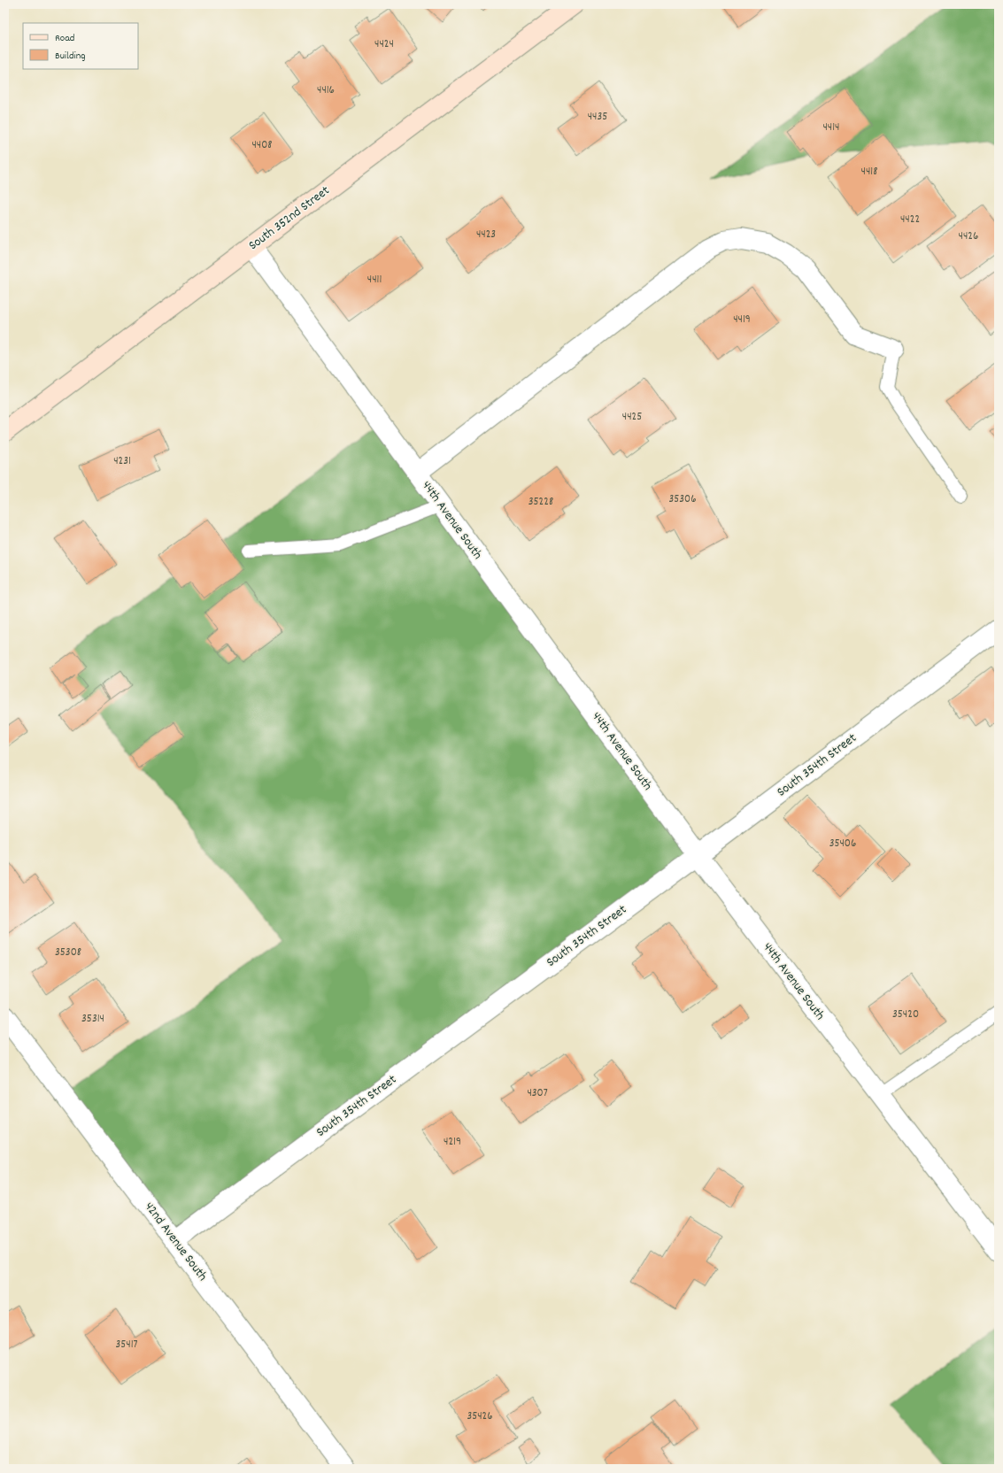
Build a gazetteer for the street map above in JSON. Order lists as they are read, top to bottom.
{
  "streets": {
    "street": [
      "South 352nd Street",
      "44th Avenue South",
      "South 354th Street",
      "42nd Avenue South"
    ]
  },
  "crossings": [
    ["South 352nd Street", "44th Avenue South"],
    ["44th Avenue South", "South 354th Street"],
    ["South 354th Street", "42nd Avenue South"]
  ],
  "house_numbers": [
    "4424",
    "4416",
    "4435",
    "4414",
    "4408",
    "4418",
    "4422",
    "4423",
    "4426",
    "4411",
    "4419",
    "4425",
    "4231",
    "35306",
    "35228",
    "35406",
    "35308",
    "35420",
    "35314",
    "4307",
    "4219",
    "35417",
    "35426"
  ],
  "legend": ["Road", "Building"]
}
